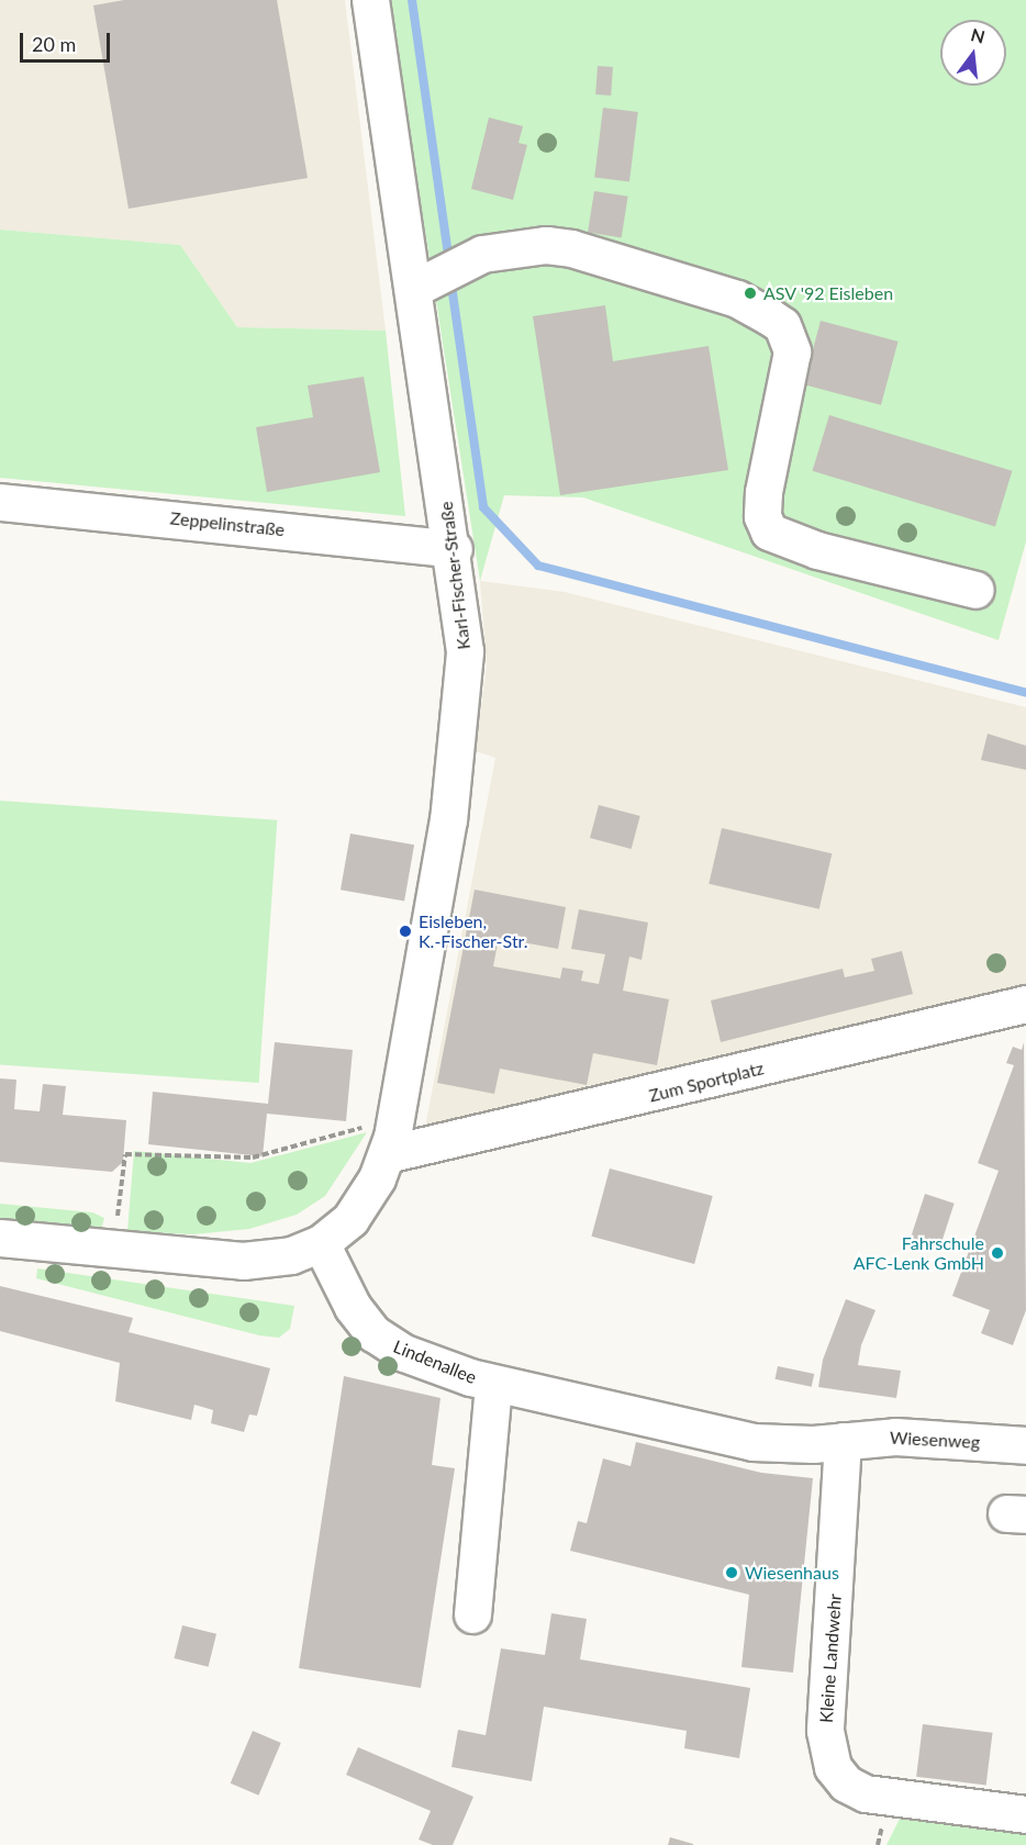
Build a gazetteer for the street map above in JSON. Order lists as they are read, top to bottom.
{
  "streets": {
    "street": [
      "Zeppelinstraße",
      "Karl-Fischer-Straße",
      "Zum Sportplatz",
      "Lindenallee",
      "Wiesenweg",
      "Kleine Landwehr"
    ]
  },
  "crossings": [
    ["Zeppelinstraße", "Karl-Fischer-Straße"],
    ["Karl-Fischer-Straße", "Zum Sportplatz"],
    ["Karl-Fischer-Straße", "Lindenallee"],
    ["Lindenallee", "Wiesenweg"],
    ["Lindenallee", "Kleine Landwehr"],
    ["Wiesenweg", "Kleine Landwehr"]
  ],
  "places": [
    "ASV '92 Eisleben",
    "Eisleben, K.-Fischer-Str.",
    "Fahrschule AFC-Lenk GmbH",
    "Wiesenhaus"
  ],
  "scale_bar": "20 m",
  "north": "top"
}
